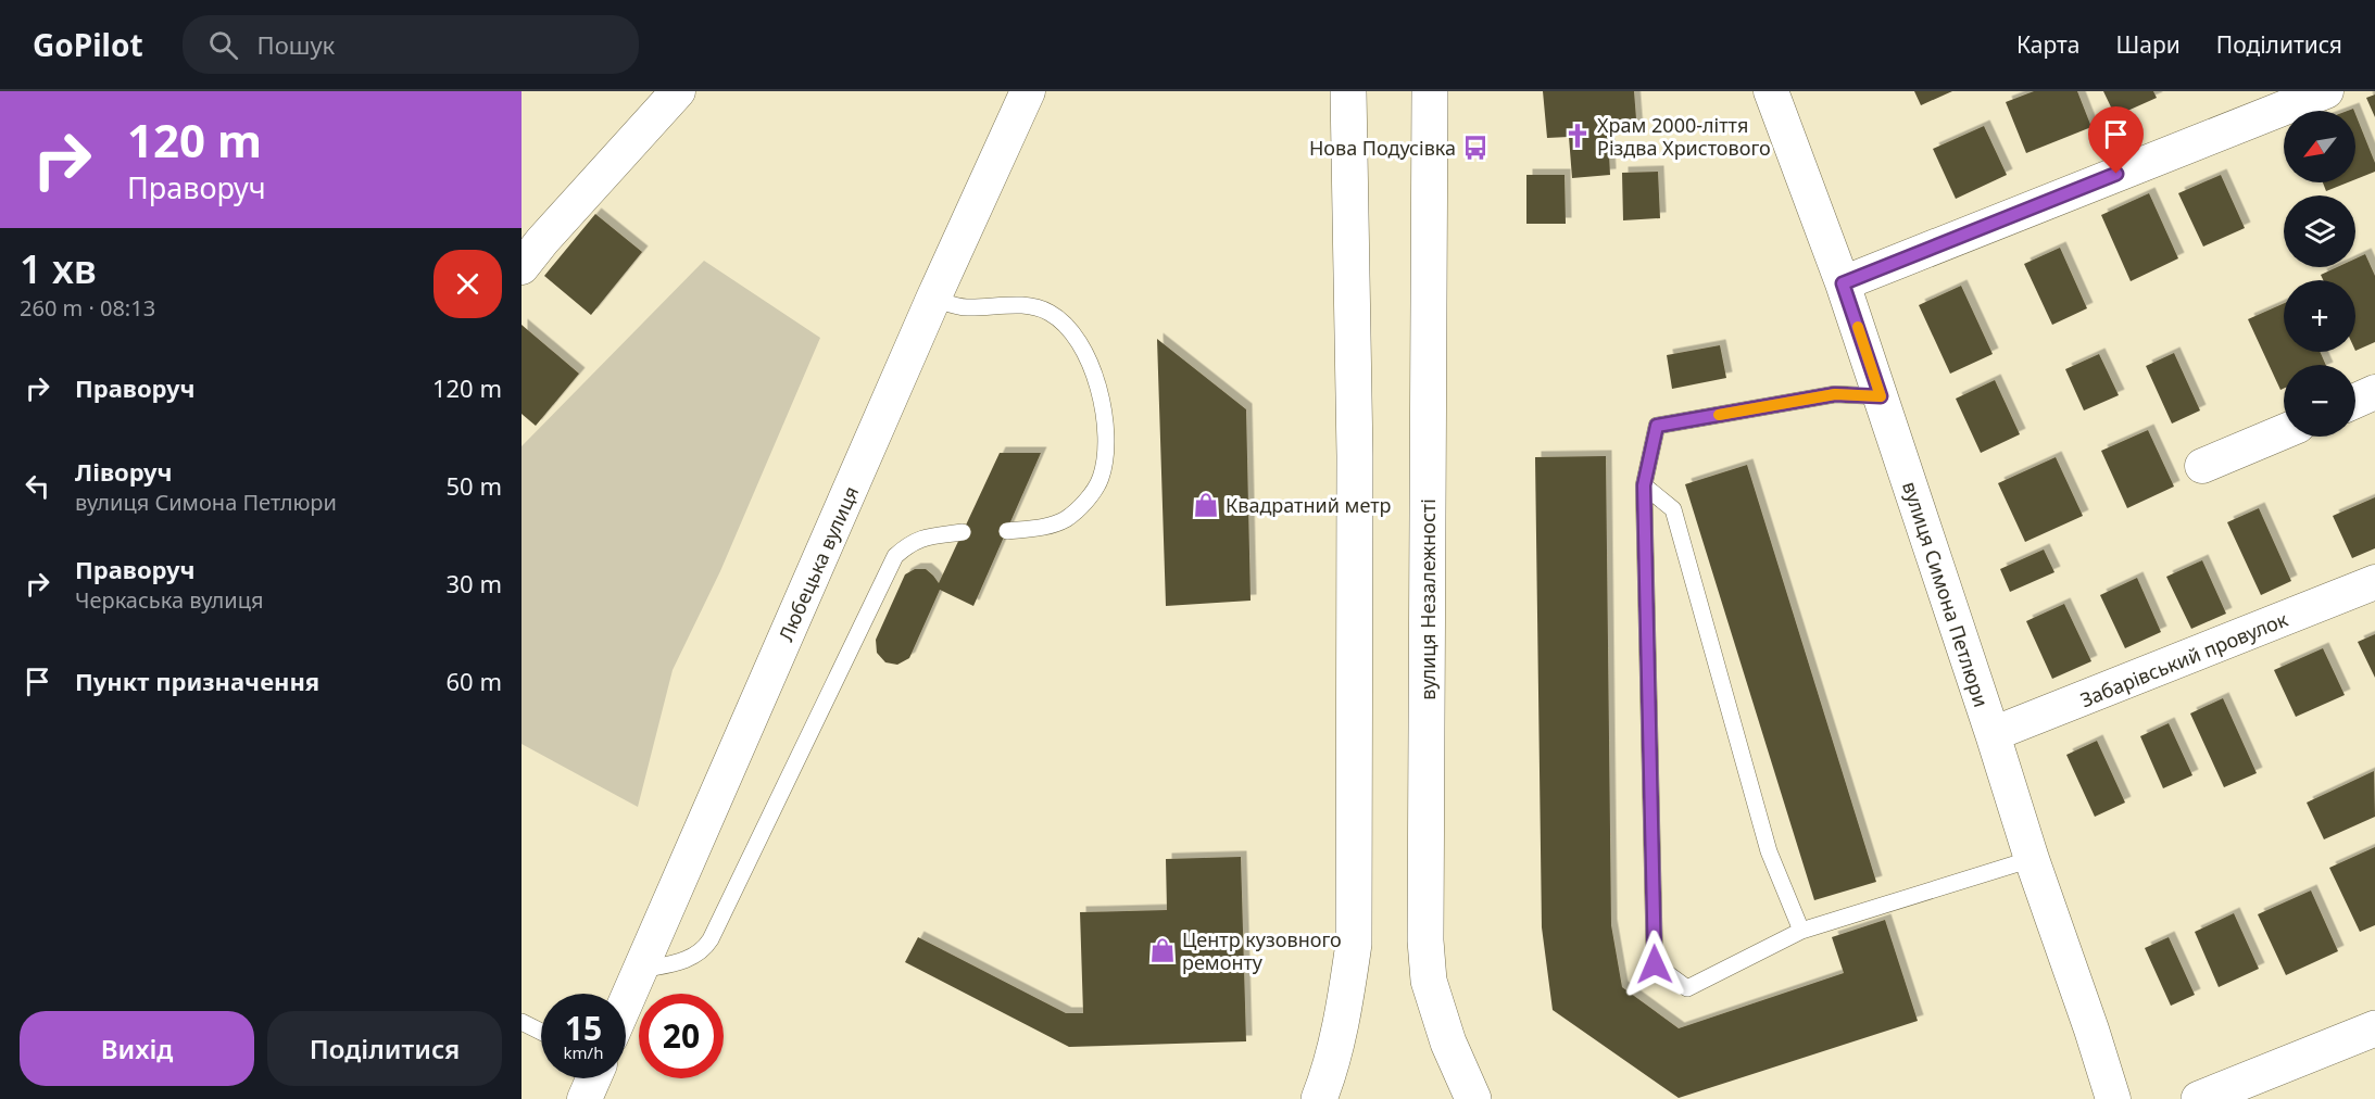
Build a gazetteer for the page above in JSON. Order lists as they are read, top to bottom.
{
  "streets": {
    "main road": ["вулиця Незалежності"],
    "street": ["Любецька вулиця", "вулиця Симона Петлюри", "Забарівський провулок"]
  },
  "crossings": [
    ["вулиця Симона Петлюри", "Забарівський провулок"]
  ],
  "places": {
    "church": ["Храм 2000-ліття Різдва Христового"],
    "bus stop": ["Нова Подусівка"],
    "shop": ["Квадратний метр", "Центр кузовного ремонту"]
  },
  "north": "bottom left",
  "page": {
    "header": "GoPilot",
    "search": "Пошук",
    "nav": ["Карта", "Шари", "Поділитися"],
    "turn": ["120 m", "Праворуч"],
    "map_buttons": ["+", "−"],
    "heading": ["1 хв", "260 m · 08:13"],
    "list": [
      {
        "name": "Праворуч",
        "value": "120 m"
      },
      {
        "name": "Ліворуч",
        "note": "вулиця Симона Петлюри",
        "value": "50 m"
      },
      {
        "name": "Праворуч",
        "note": "Черкаська вулиця",
        "value": "30 m"
      },
      {
        "name": "Пункт призначення",
        "value": "60 m"
      }
    ],
    "speed": "15 km/h",
    "limit": "20",
    "buttons": ["Вихід", "Поділитися"]
  }
}
